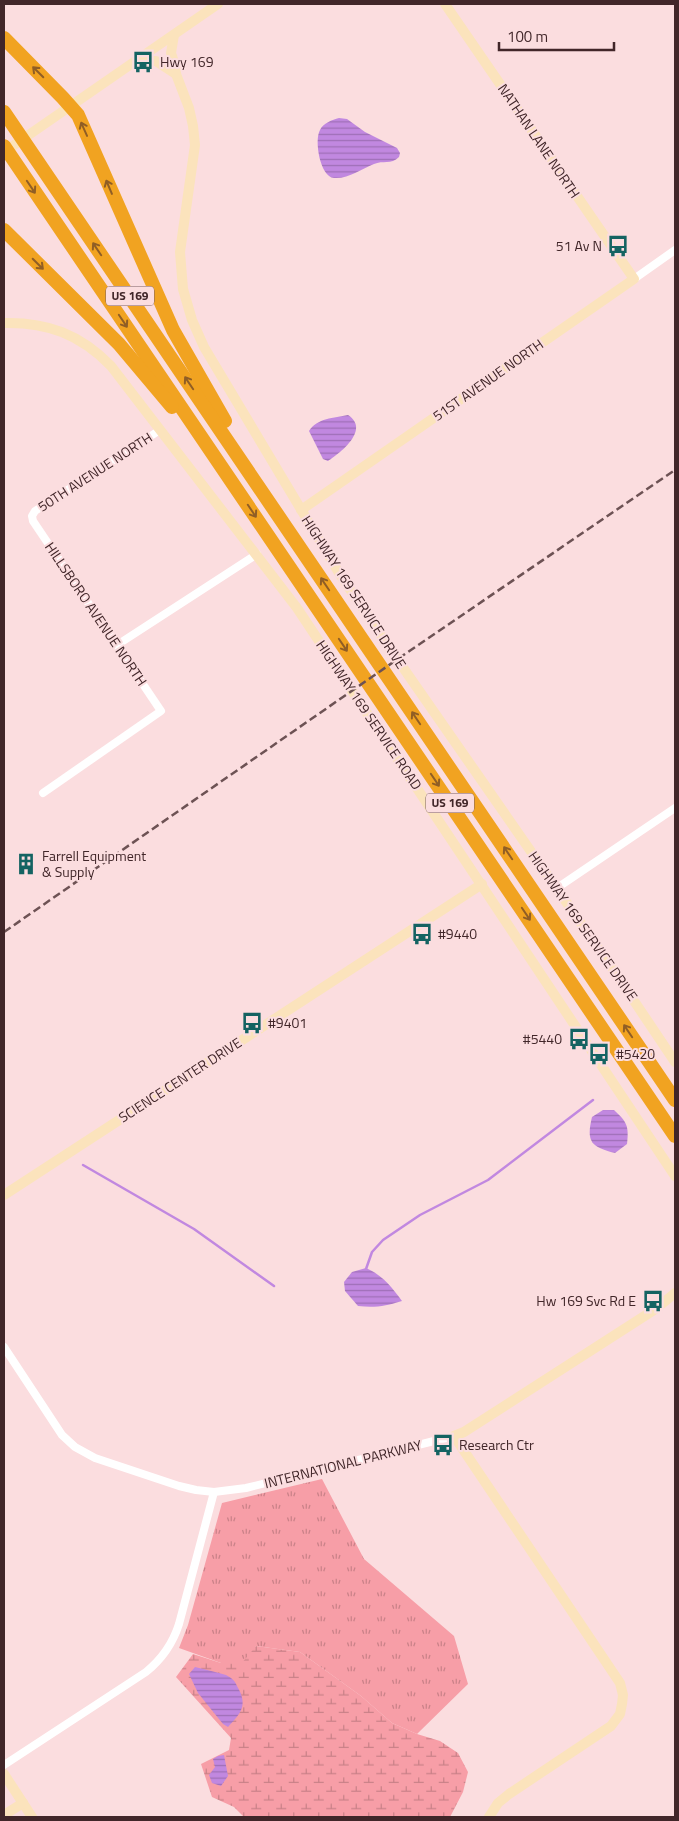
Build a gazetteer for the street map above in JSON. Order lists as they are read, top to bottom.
{
  "streets": {
    "highway": ["US 169"],
    "street": [
      "NATHAN LANE NORTH",
      "51ST AVENUE NORTH",
      "50TH AVENUE NORTH",
      "HIGHWAY 169 SERVICE DRIVE",
      "HILLSBORO AVENUE NORTH",
      "HIGHWAY 169 SERVICE ROAD",
      "SCIENCE CENTER DRIVE",
      "INTERNATIONAL PARKWAY"
    ]
  },
  "crossings": [
    ["NATHAN LANE NORTH", "51ST AVENUE NORTH"],
    ["51ST AVENUE NORTH", "HIGHWAY 169 SERVICE DRIVE"],
    ["50TH AVENUE NORTH", "HILLSBORO AVENUE NORTH"],
    ["50TH AVENUE NORTH", "HIGHWAY 169 SERVICE ROAD"],
    ["HIGHWAY 169 SERVICE ROAD", "SCIENCE CENTER DRIVE"]
  ],
  "places": {
    "bus stop": [
      "Hwy 169",
      "51 Av N",
      "#9440",
      "#9401",
      "#5440",
      "#5420",
      "Hw 169 Svc Rd E",
      "Research Ctr"
    ],
    "building": ["Farrell Equipment & Supply"]
  },
  "scale_bar": "100 m"
}
